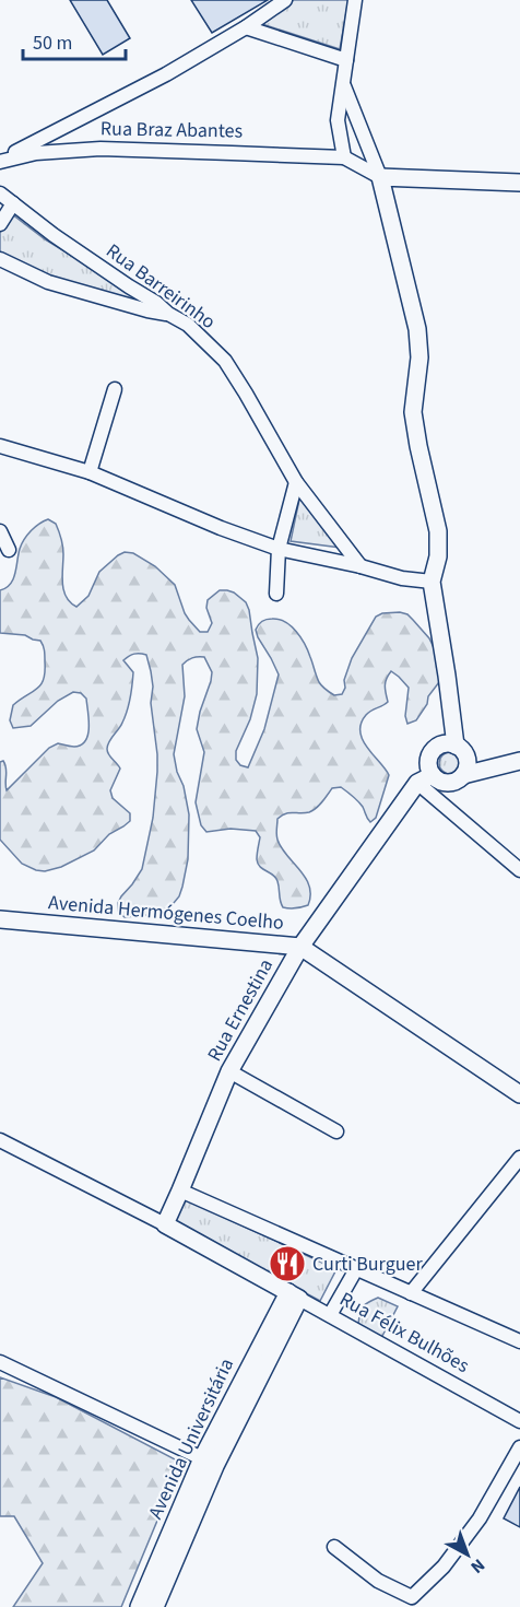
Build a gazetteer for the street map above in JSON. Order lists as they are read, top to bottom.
{
  "streets": {
    "street": [
      "Rua Braz Abantes",
      "Rua Barreirinho",
      "Avenida Hermógenes Coelho",
      "Rua Ernestina",
      "Rua Félix Bulhões",
      "Avenida Universitária"
    ]
  },
  "crossings": [
    ["Avenida Hermógenes Coelho", "Rua Ernestina"],
    ["Rua Ernestina", "Rua Félix Bulhões"],
    ["Rua Félix Bulhões", "Avenida Universitária"]
  ],
  "places": {
    "restaurant": ["Curti Burguer"]
  },
  "scale_bar": "50 m",
  "north": "bottom right"
}
